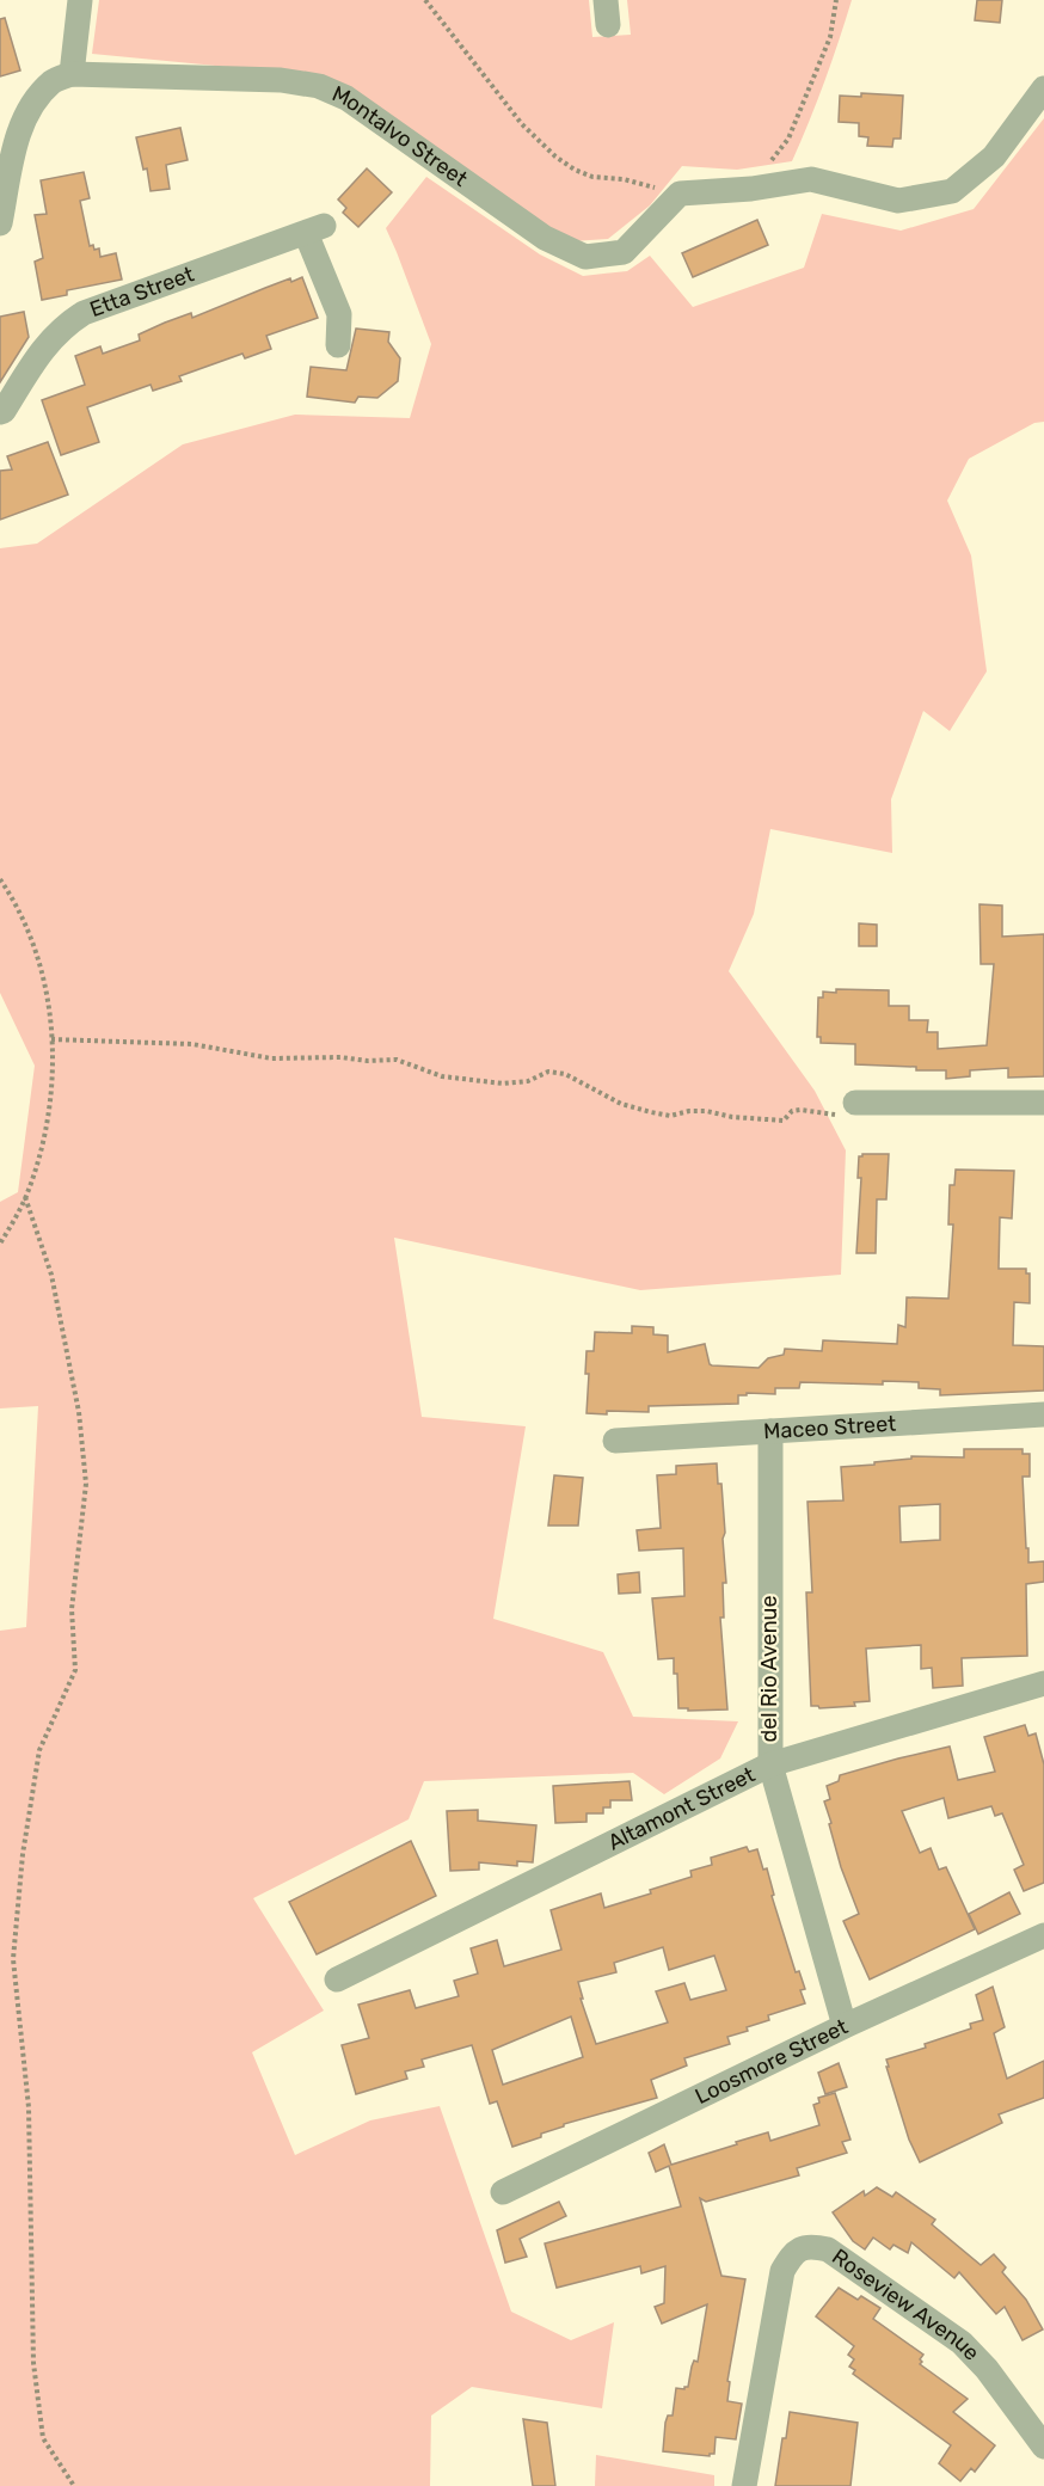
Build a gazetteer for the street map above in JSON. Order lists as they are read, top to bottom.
{
  "streets": {
    "street": [
      "Montalvo Street",
      "Etta Street",
      "Maceo Street",
      "del Rio Avenue",
      "Altamont Street",
      "Loosmore Street",
      "Roseview Avenue"
    ]
  },
  "crossings": [
    ["Maceo Street", "del Rio Avenue"],
    ["del Rio Avenue", "Altamont Street"],
    ["del Rio Avenue", "Loosmore Street"]
  ]
}
